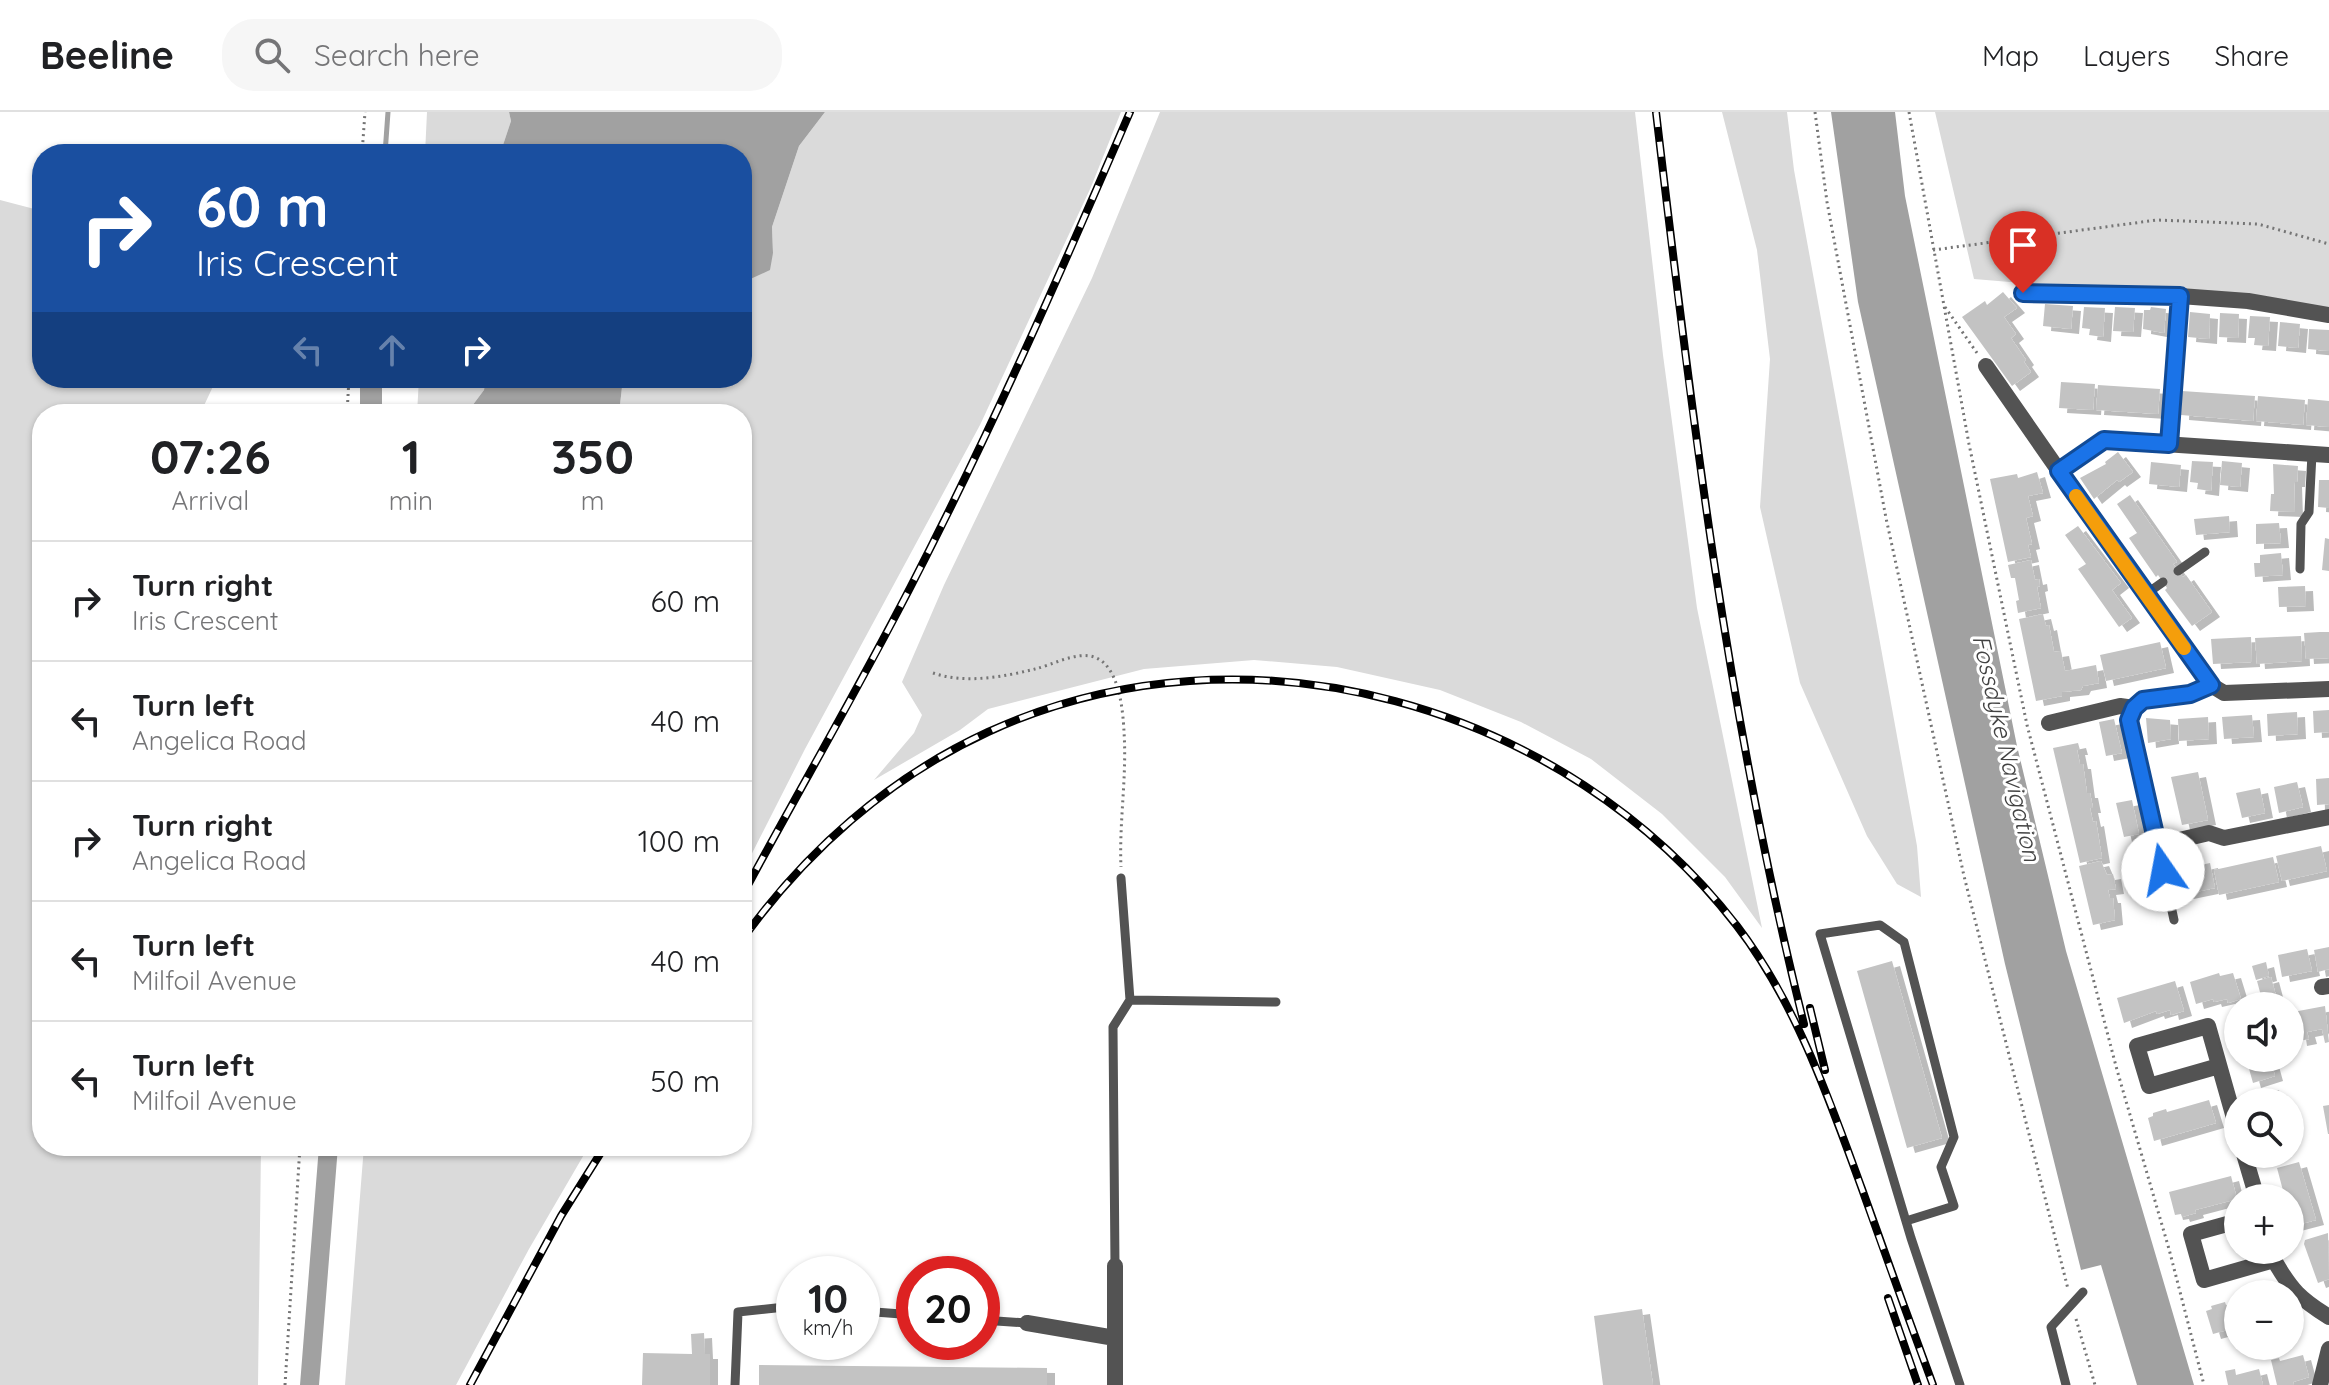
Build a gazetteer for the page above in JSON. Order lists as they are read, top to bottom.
{
  "water": ["Fossdyke Navigation"],
  "page": {
    "header": "Beeline",
    "search": "Search here",
    "nav": ["Map", "Layers", "Share"],
    "turn": ["60 m", "Iris Crescent"],
    "eta": [
      "07:26",
      "Arrival",
      "1",
      "min",
      "350",
      "m"
    ],
    "list": [
      {
        "name": "Turn right",
        "note": "Iris Crescent",
        "value": "60 m"
      },
      {
        "name": "Turn left",
        "note": "Angelica Road",
        "value": "40 m"
      },
      {
        "name": "Turn right",
        "note": "Angelica Road",
        "value": "100 m"
      },
      {
        "name": "Turn left",
        "note": "Milfoil Avenue",
        "value": "40 m"
      },
      {
        "name": "Turn left",
        "note": "Milfoil Avenue",
        "value": "50 m"
      }
    ],
    "map_buttons": ["+", "−"],
    "speed": "10 km/h",
    "limit": "20"
  }
}
